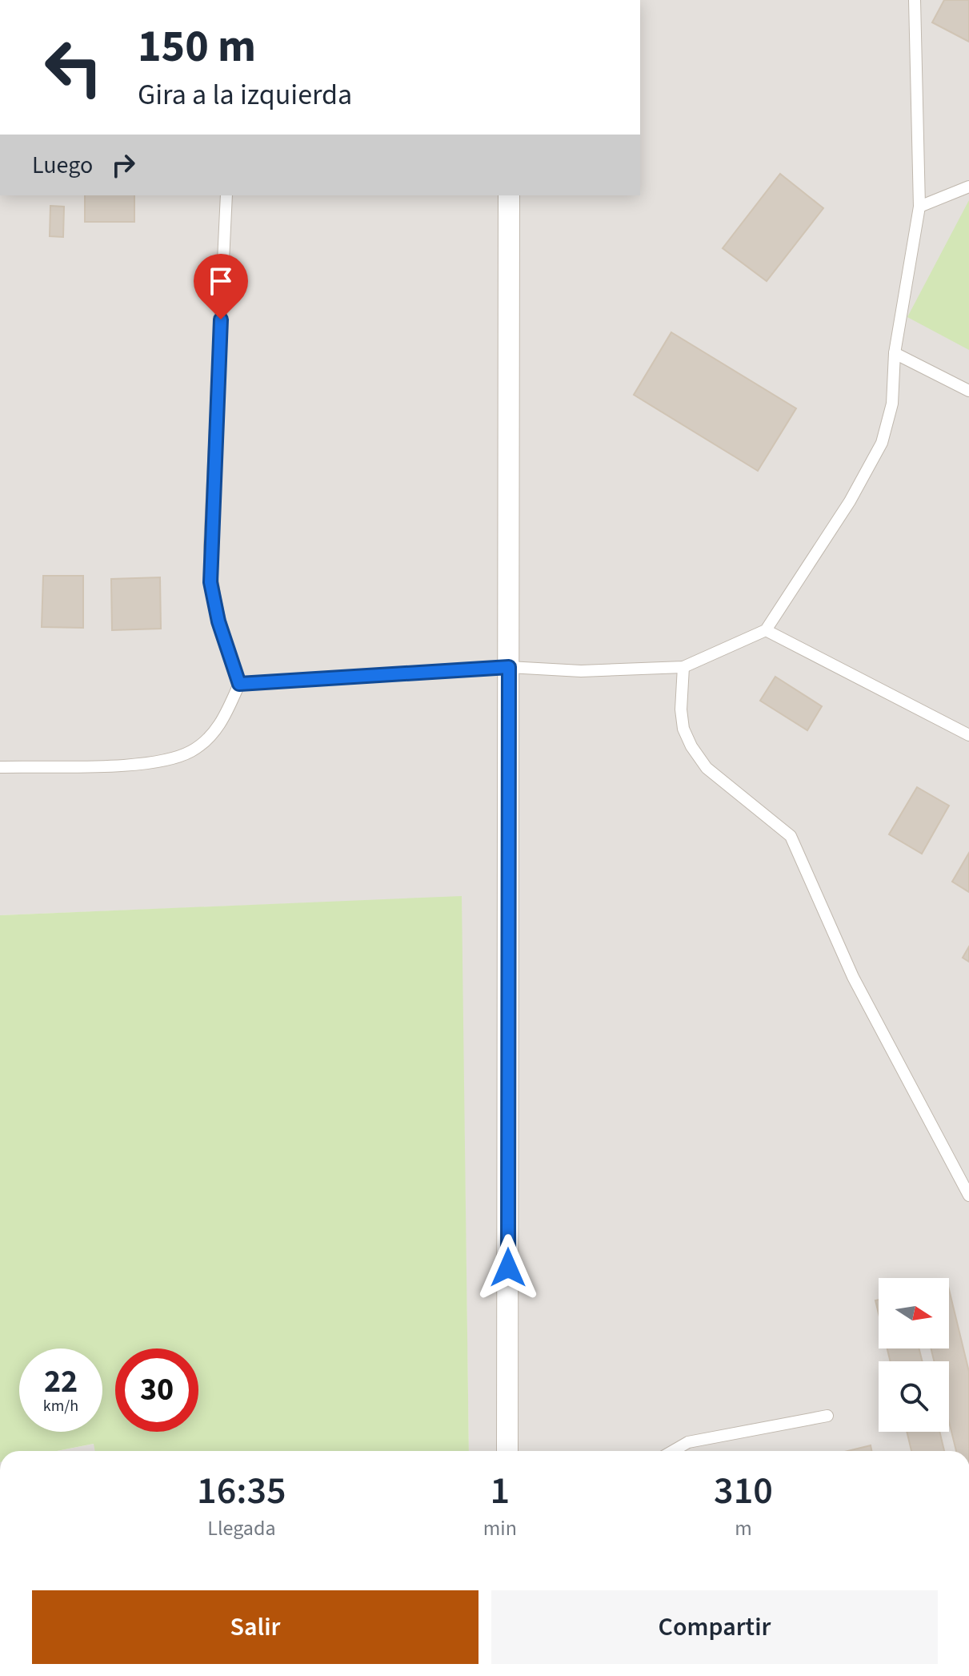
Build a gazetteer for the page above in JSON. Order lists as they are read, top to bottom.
{
  "north": "right",
  "page": {
    "turn": ["150 m", "Gira a la izquierda"],
    "then": "Luego",
    "speed": "22 km/h",
    "limit": "30",
    "eta": [
      "16:35",
      "Llegada",
      "1",
      "min",
      "310",
      "m"
    ],
    "buttons": ["Salir", "Compartir"]
  }
}
